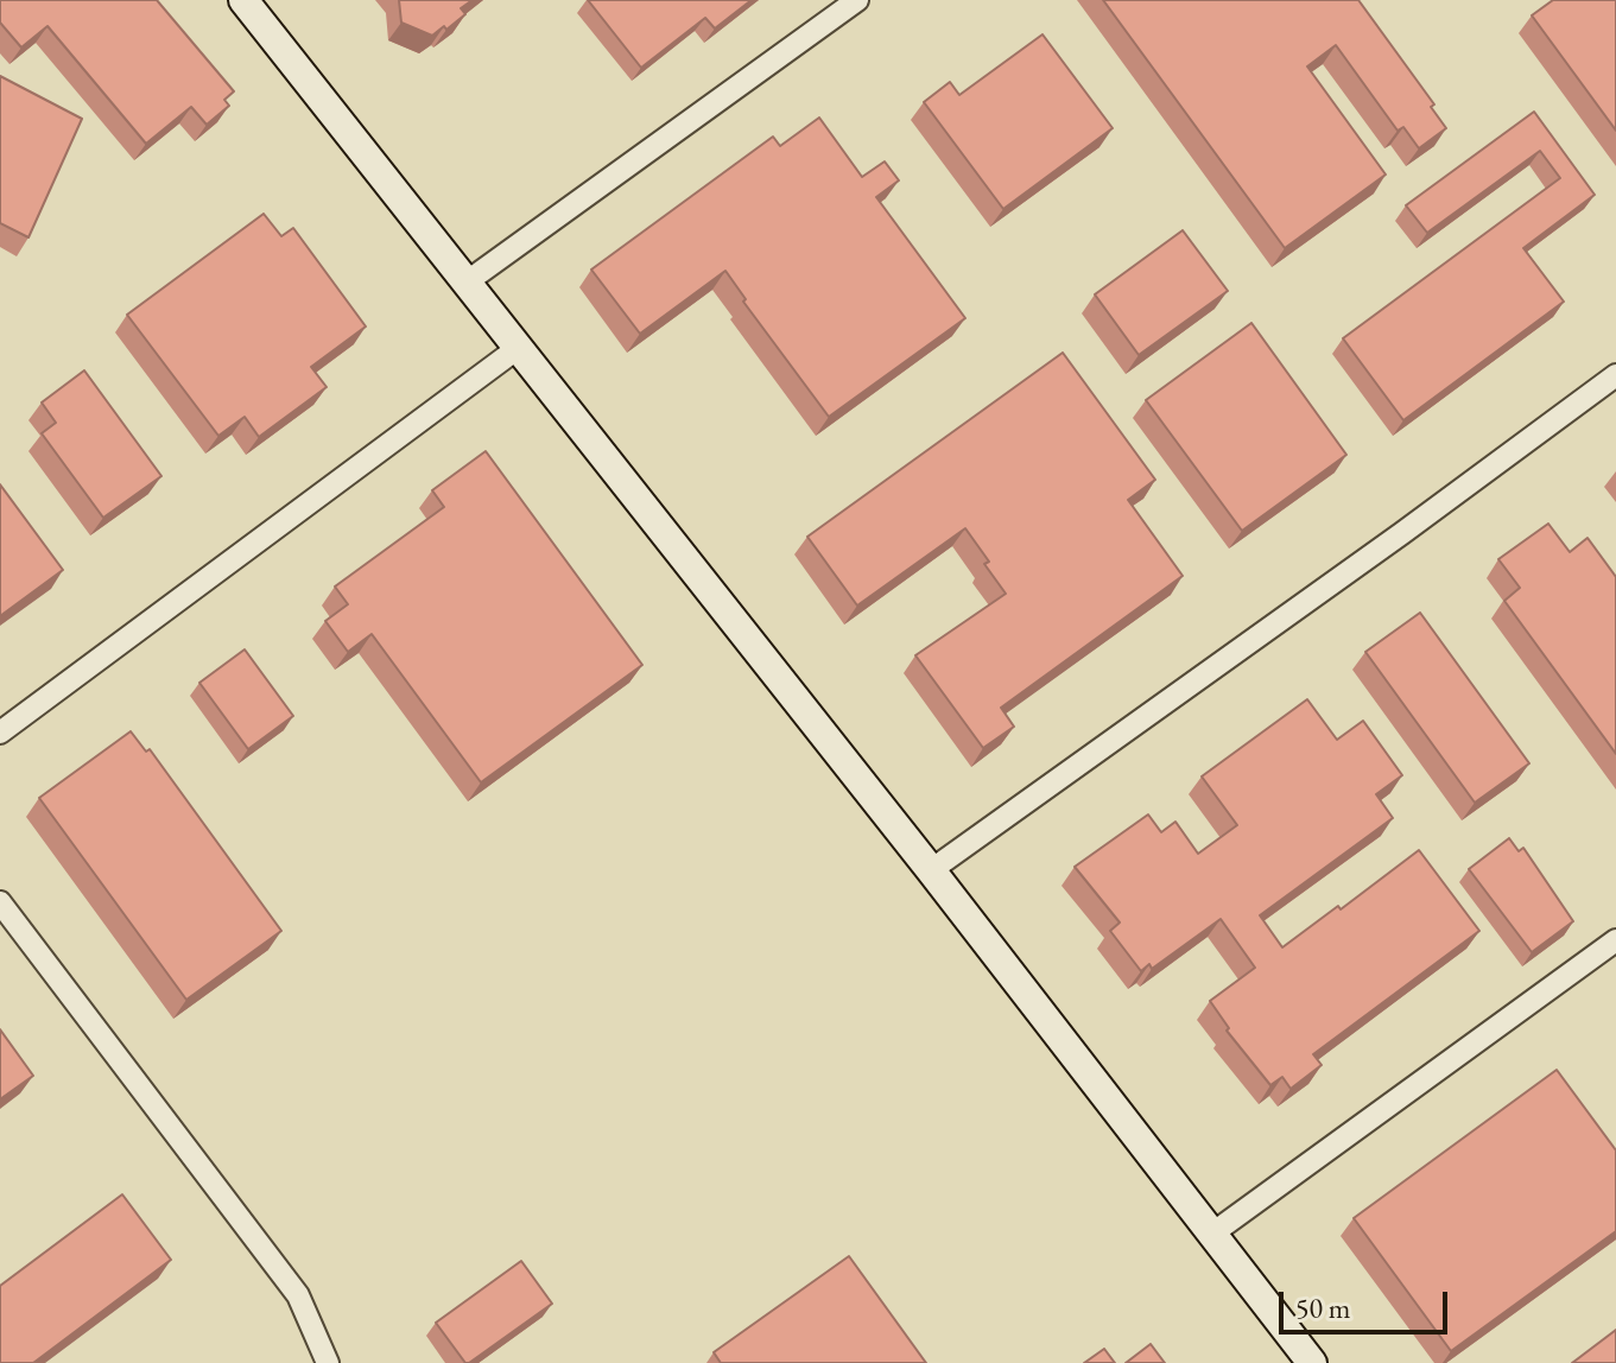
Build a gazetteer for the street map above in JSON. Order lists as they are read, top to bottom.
{
  "scale_bar": "50 m"
}
